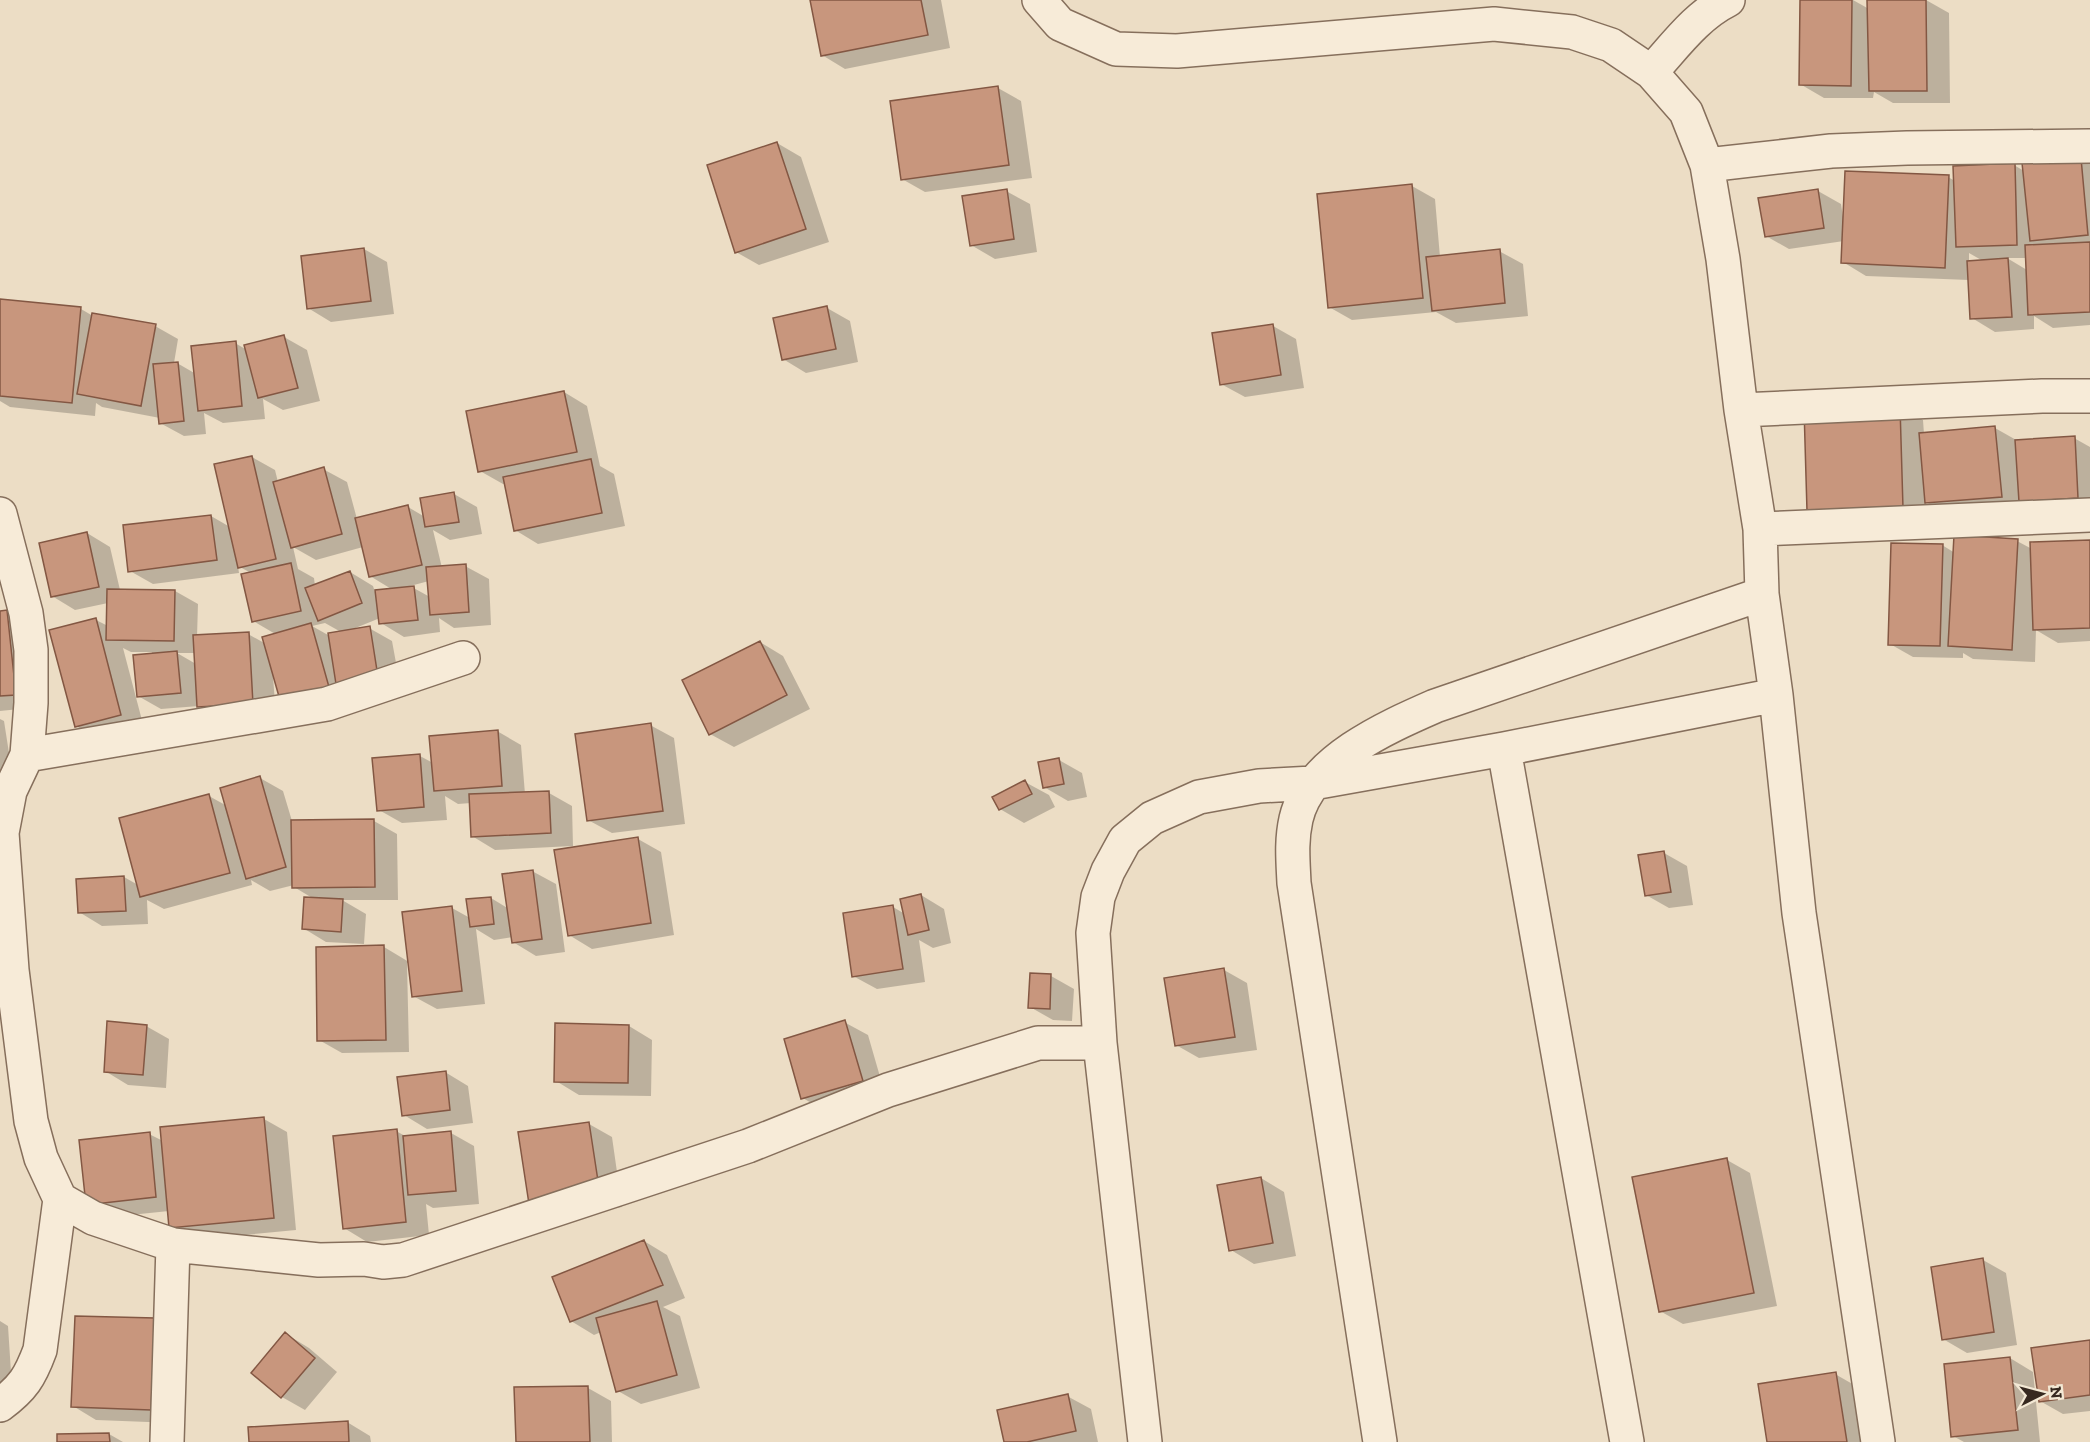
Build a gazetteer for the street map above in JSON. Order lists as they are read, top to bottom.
{
  "north": "right"
}
